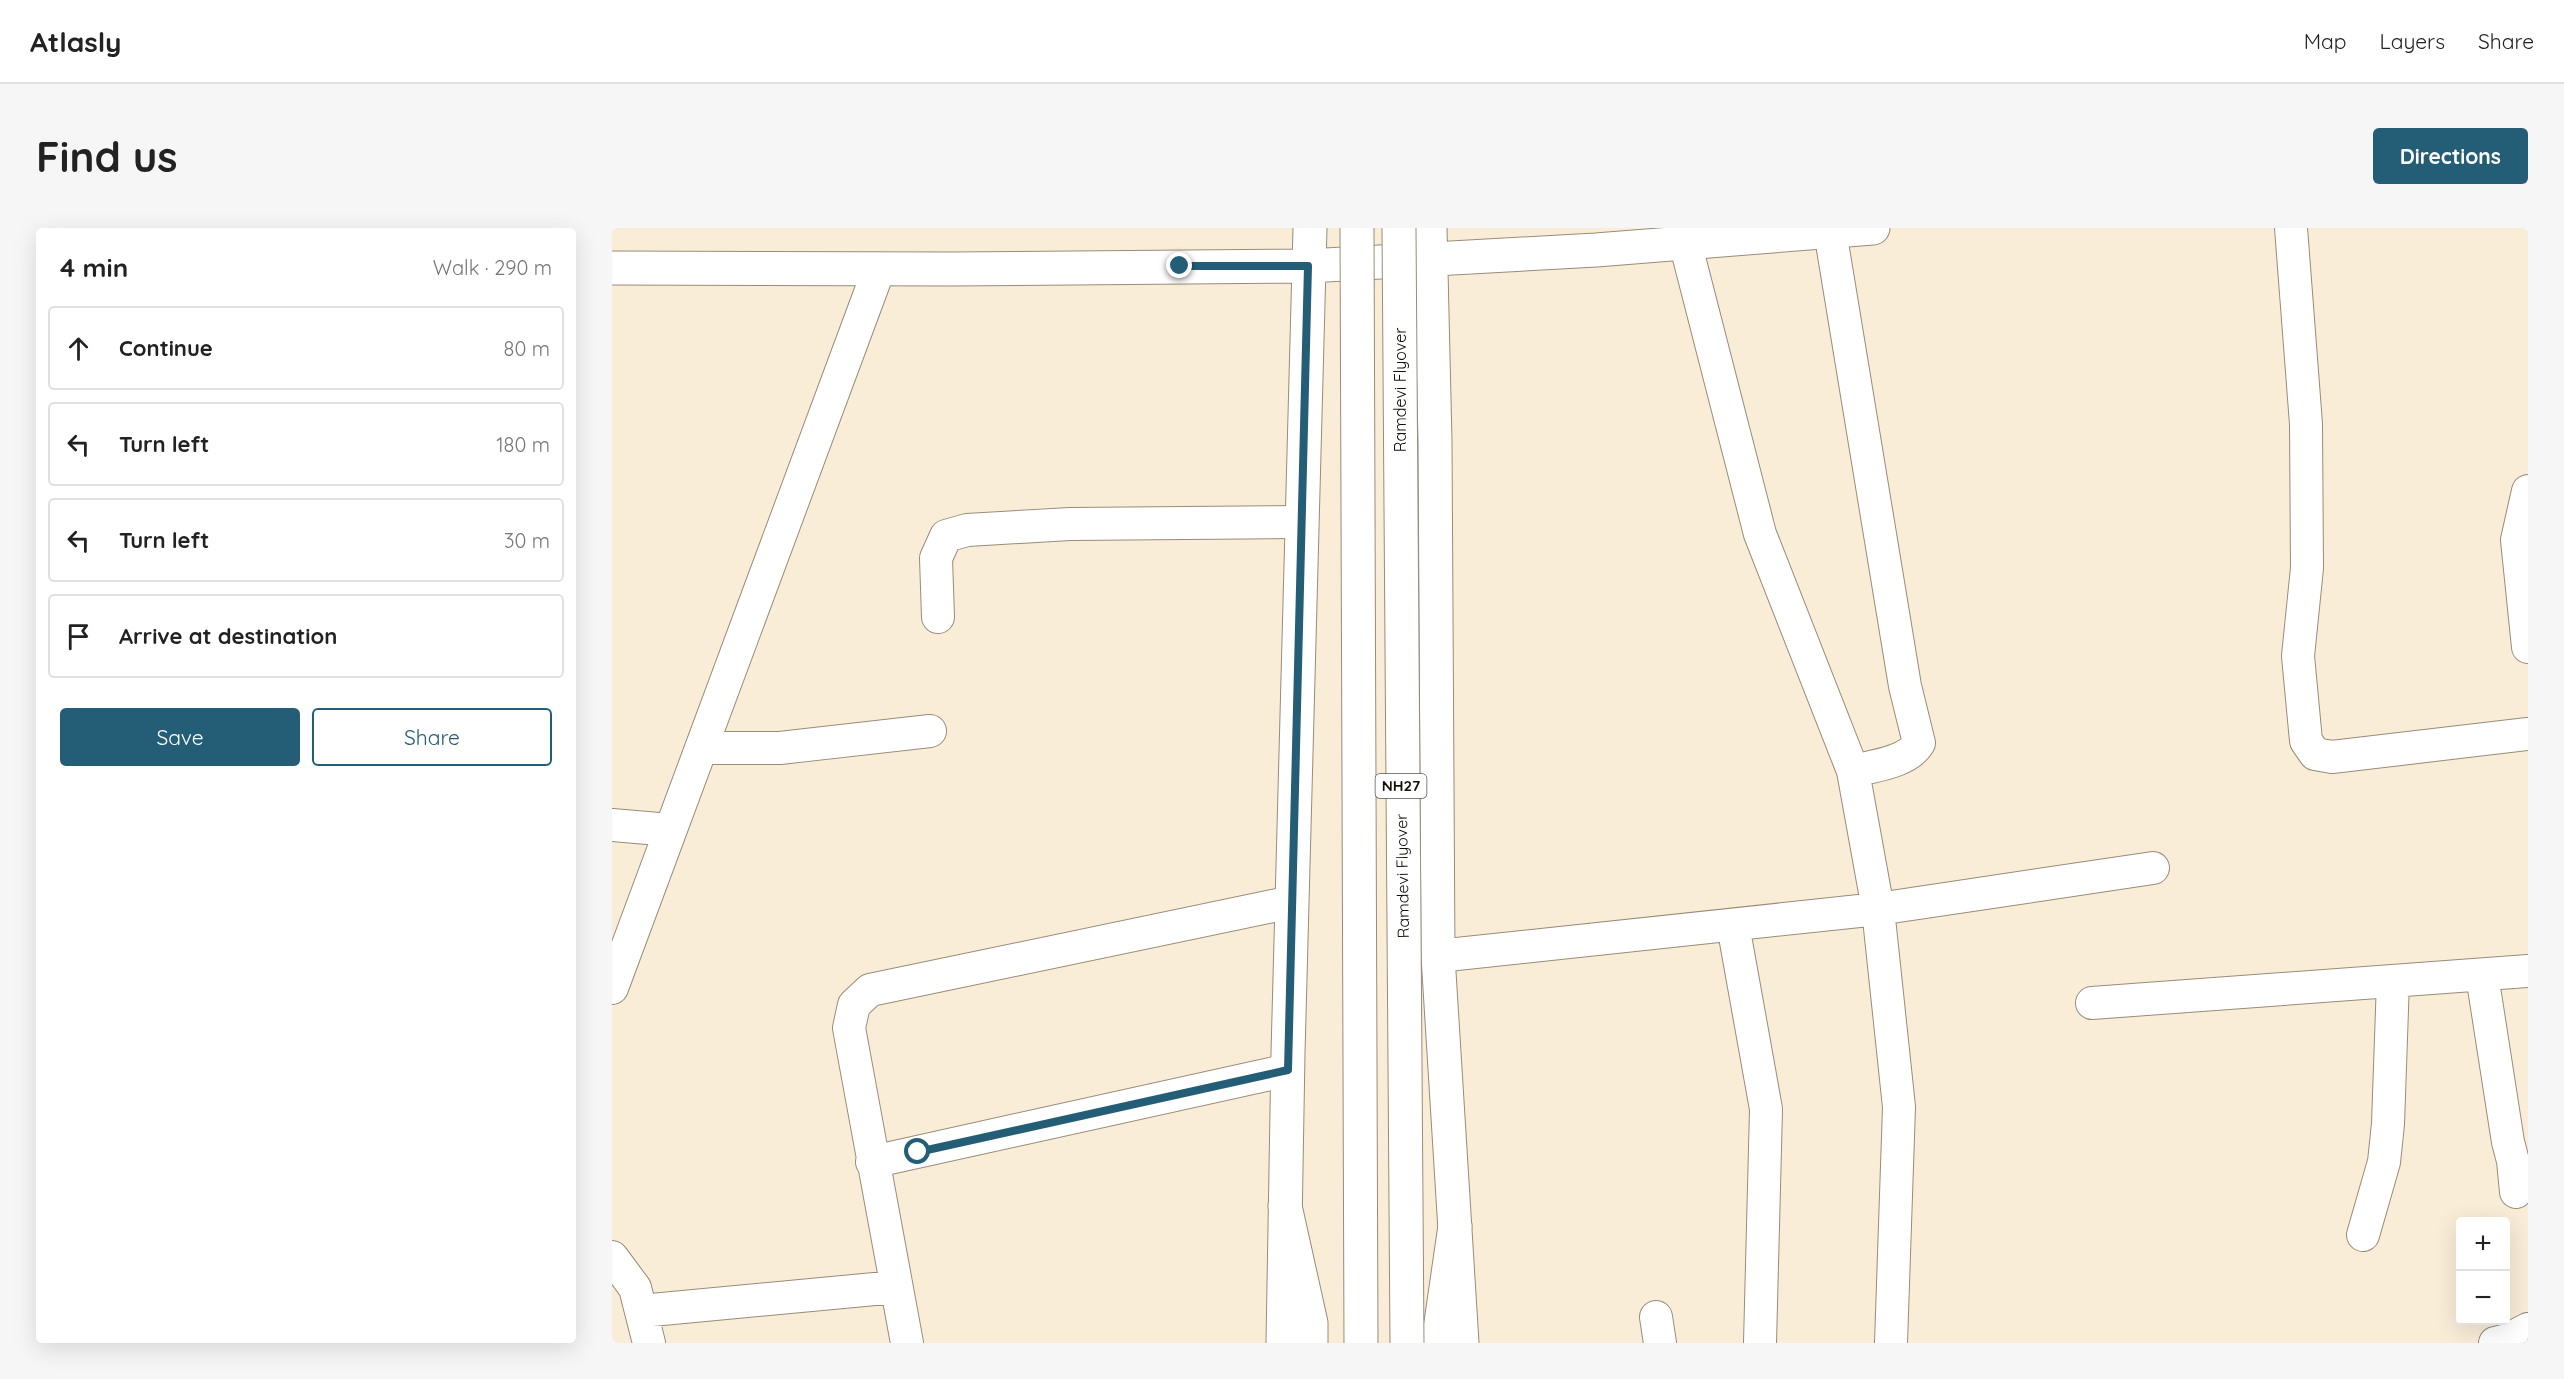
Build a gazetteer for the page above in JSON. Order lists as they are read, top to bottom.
{
  "streets": {
    "main road": ["Ramdevi Flyover", "NH27"]
  },
  "page": {
    "header": "Atlasly",
    "nav": ["Map", "Layers", "Share"],
    "buttons": [
      "Directions",
      ["Save", "Share"]
    ],
    "title": "Find us",
    "heading": ["4 min", "Walk · 290 m"],
    "list": [
      ["Continue", "80 m"],
      ["Turn left", "180 m"],
      ["Turn left", "30 m"],
      "Arrive at destination"
    ],
    "map_buttons": ["+", "−"]
  }
}
